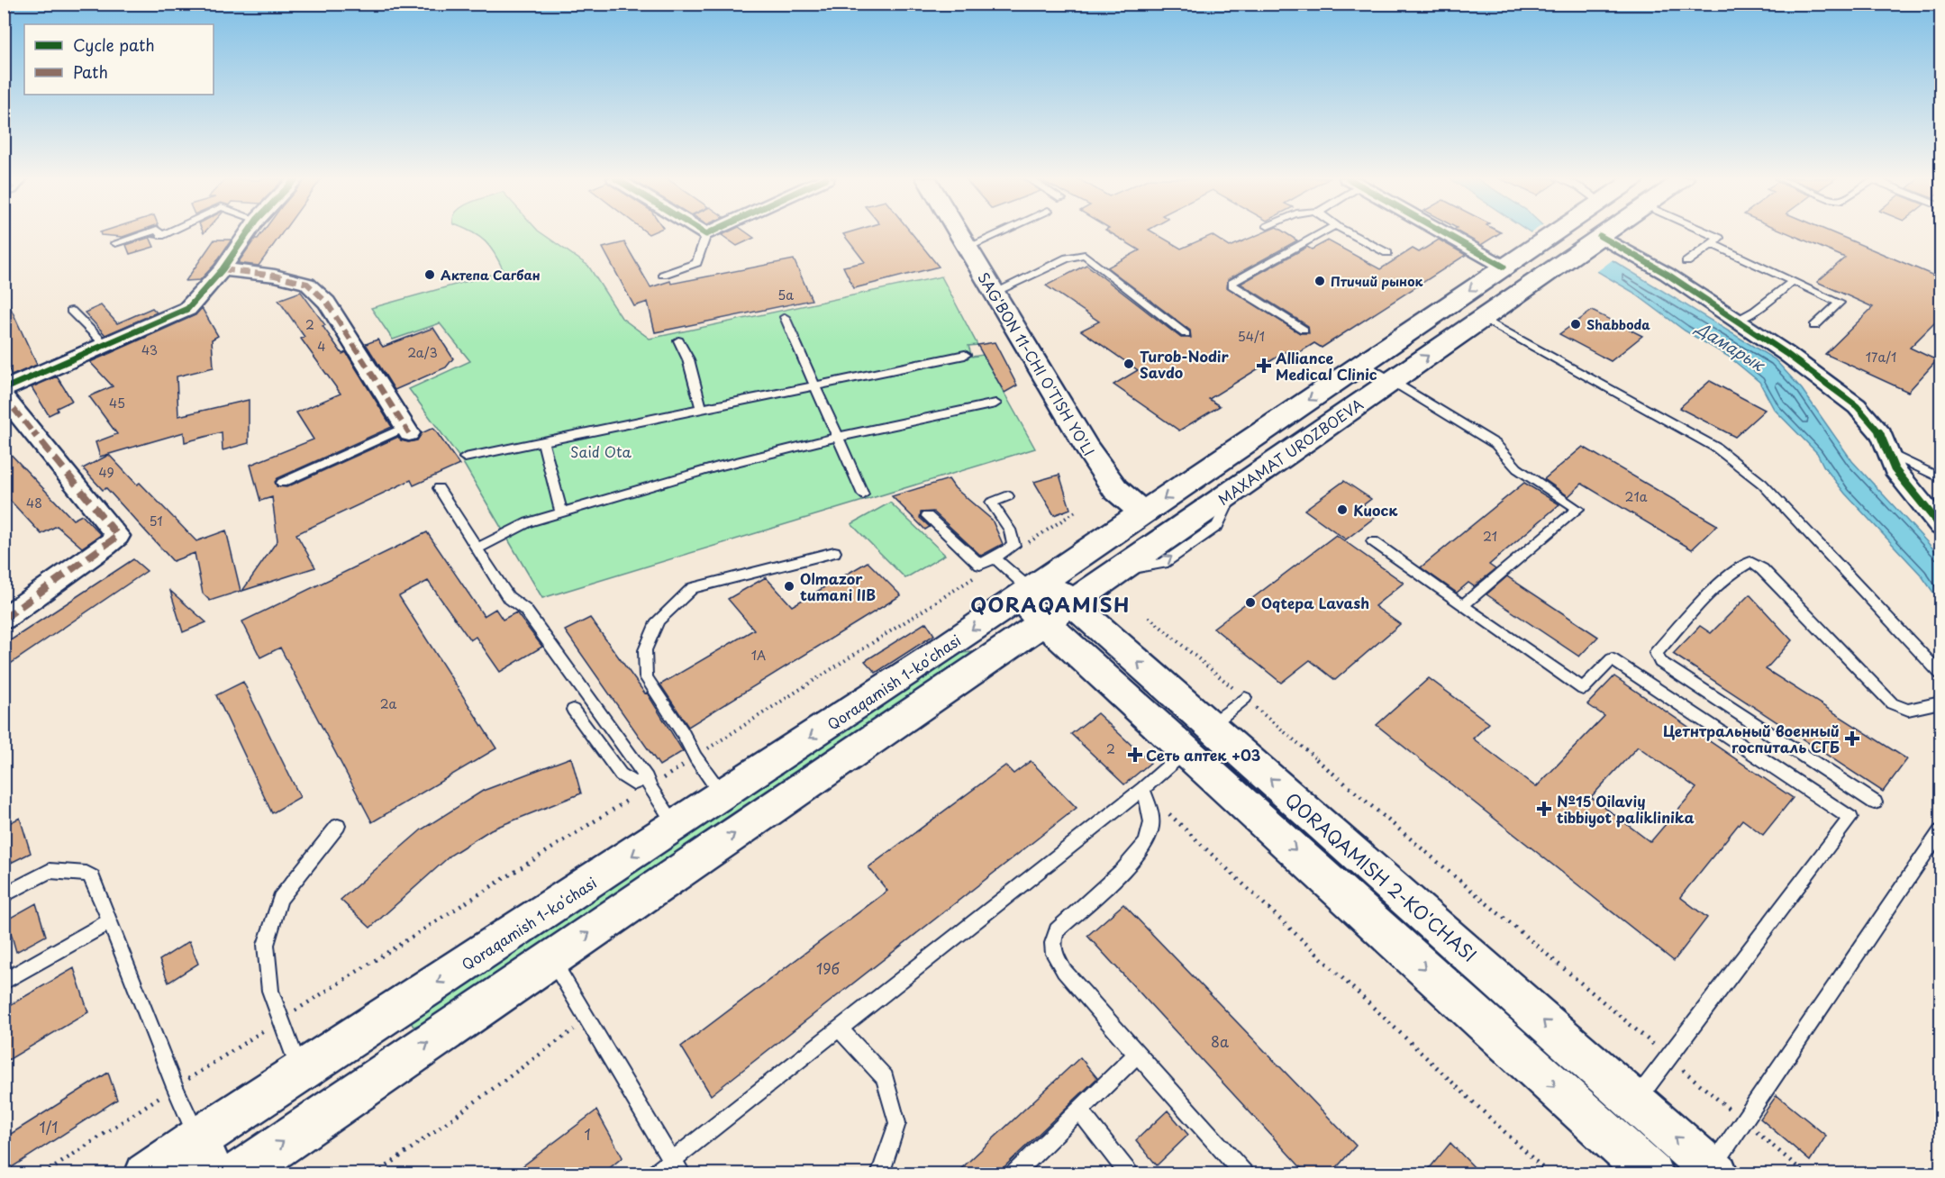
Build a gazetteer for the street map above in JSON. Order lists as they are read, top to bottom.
{
  "streets": {
    "main road": [
      "SAG'BON 11-CHI O'TISH YO'LI",
      "MAXAMAT UROZBOEVA",
      "Qoraqamish 1-koʻchasi",
      "QORAQAMISH 2-KO'CHASI"
    ]
  },
  "crossings": [
    ["SAG'BON 11-CHI O'TISH YO'LI", "Qoraqamish 1-koʻchasi"],
    ["MAXAMAT UROZBOEVA", "Qoraqamish 1-koʻchasi"],
    ["MAXAMAT UROZBOEVA", "QORAQAMISH 2-KO'CHASI"],
    ["Qoraqamish 1-koʻchasi", "QORAQAMISH 2-KO'CHASI"]
  ],
  "one_way": ["MAXAMAT UROZBOEVA"],
  "districts": ["QORAQAMISH"],
  "water": ["Дамарык"],
  "parks": ["Said Ota"],
  "places": {
    "other": [
      "Актепа Сагбан",
      "Птичий рынок",
      "Shabboda",
      "Turob-Nodir Savdo",
      "Киоск",
      "Olmazor tumani IIB",
      "Oqtepa Lavash"
    ],
    "health": [
      "Alliance Medical Clinic",
      "Цетнтральный военный госпиталь СГБ",
      "Сеть аптек +03",
      "№15 Oilaviy tibbiyot paliklinika"
    ]
  },
  "house_numbers": [
    "5а",
    "2",
    "54/1",
    "4",
    "43",
    "2a/3",
    "17a/1",
    "45",
    "49",
    "21а",
    "48",
    "51",
    "21",
    "1A",
    "2а",
    "2",
    "19б",
    "8а",
    "1/1",
    "1"
  ],
  "legend": ["Cycle path", "Path"]
}
